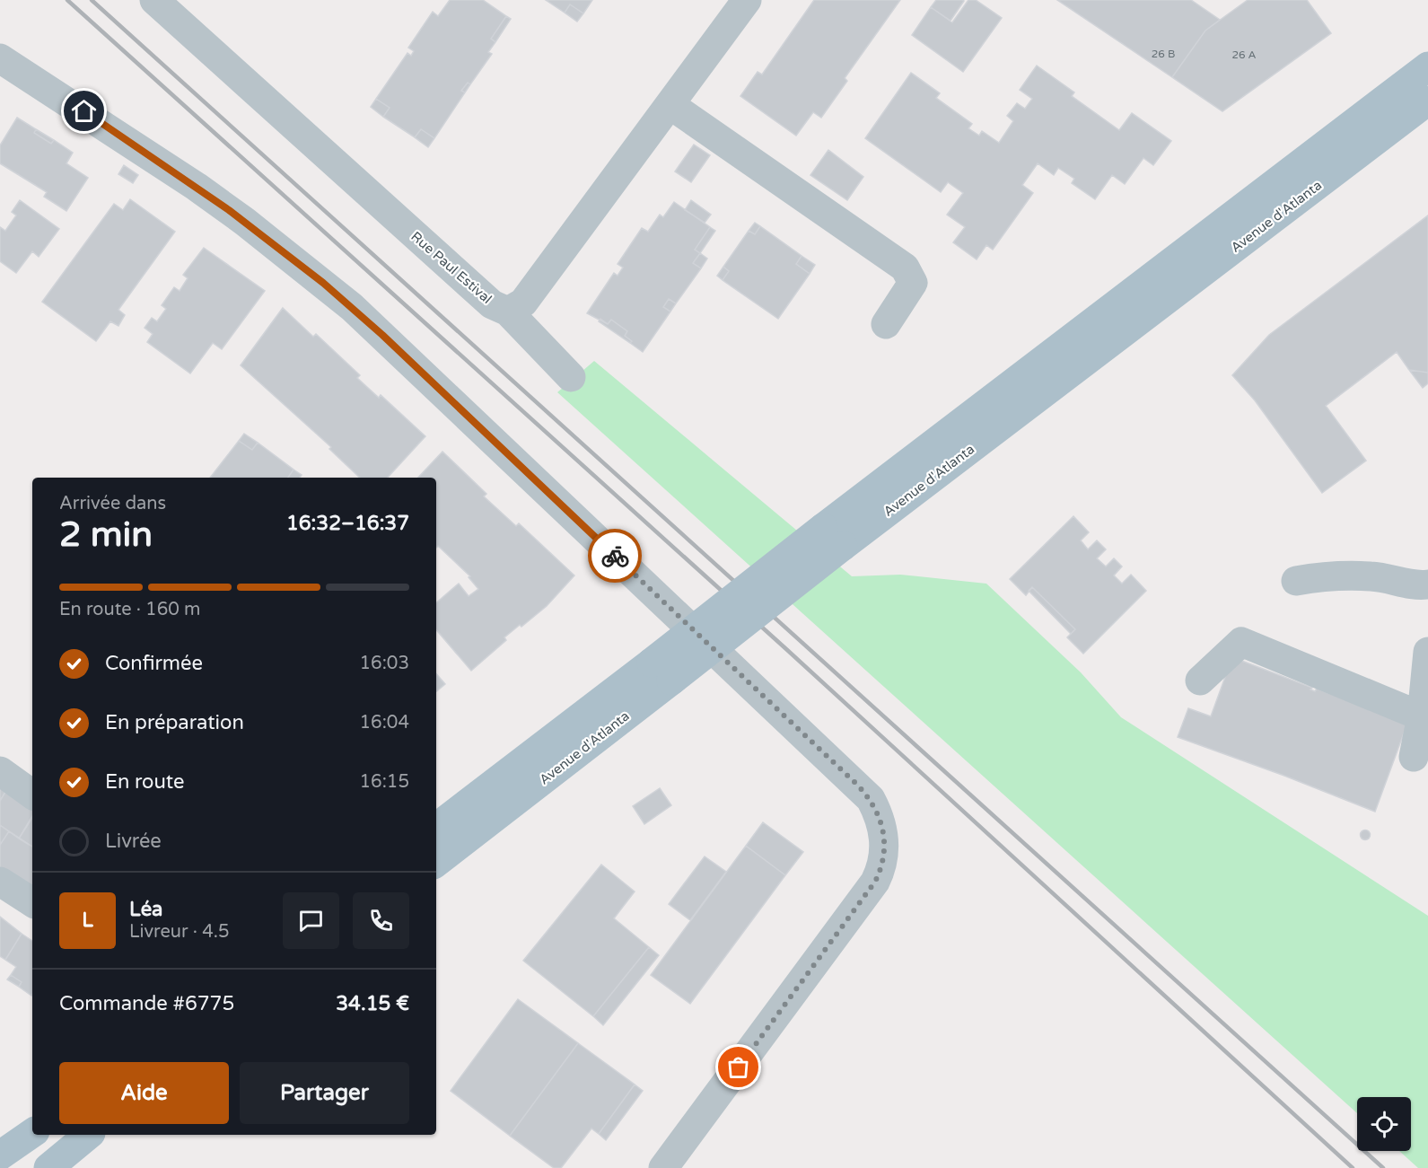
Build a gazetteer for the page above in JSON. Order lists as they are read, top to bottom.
{
  "streets": {
    "main road": ["Avenue d'Atlanta"],
    "street": ["Rue Paul Estival"]
  },
  "house_numbers": ["26 B", "26 A"],
  "page": {
    "heading": ["2 min", "Arrivée dans", "16:32–16:37"],
    "panel": [
      "Léa",
      "Livreur · 4.5",
      "Commande #6775",
      "34.15 €"
    ],
    "bar": "En route · 160 m",
    "list": [
      ["Confirmée", "16:03"],
      ["En préparation", "16:04"],
      ["En route", "16:15"],
      "Livrée"
    ],
    "round": "L",
    "buttons": ["Aide", "Partager"]
  }
}
